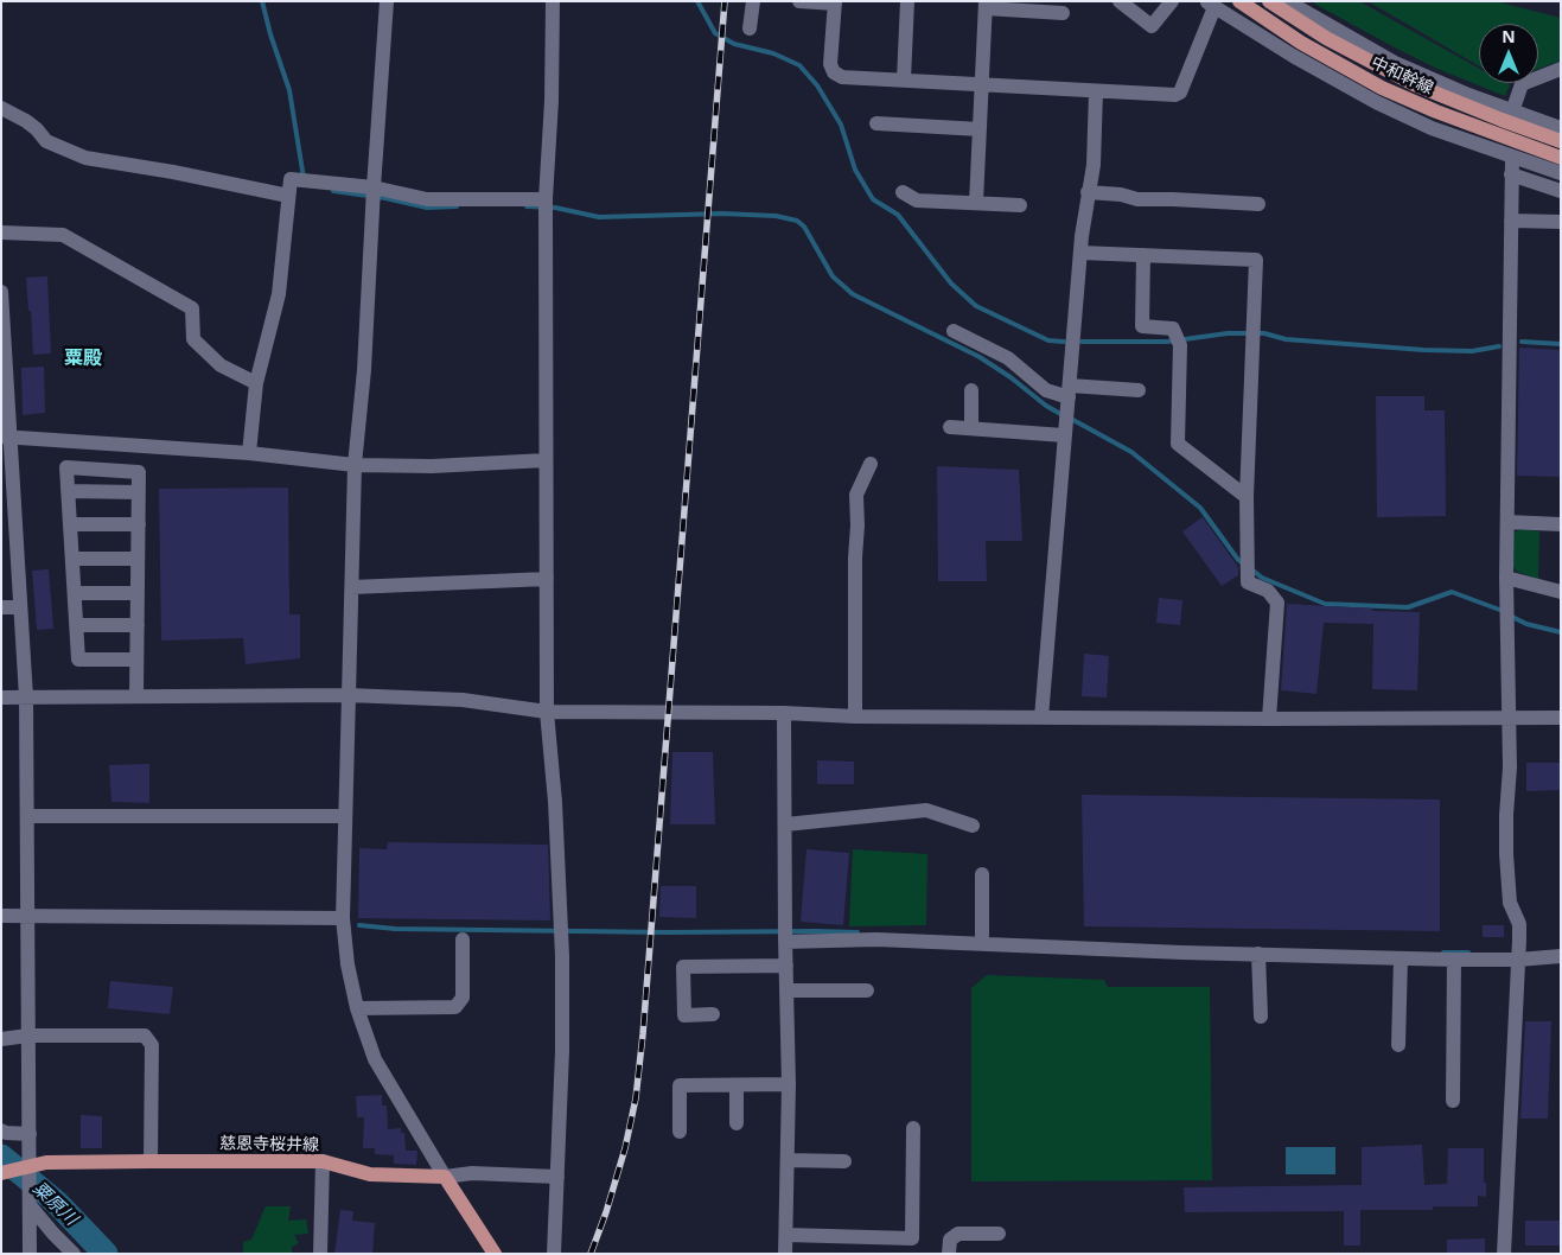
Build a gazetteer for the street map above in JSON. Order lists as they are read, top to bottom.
{
  "streets": {
    "main road": ["中和幹線", "慈恩寺桜井線"]
  },
  "districts": ["粟殿"],
  "water": ["粟原川"],
  "north": "top"
}
